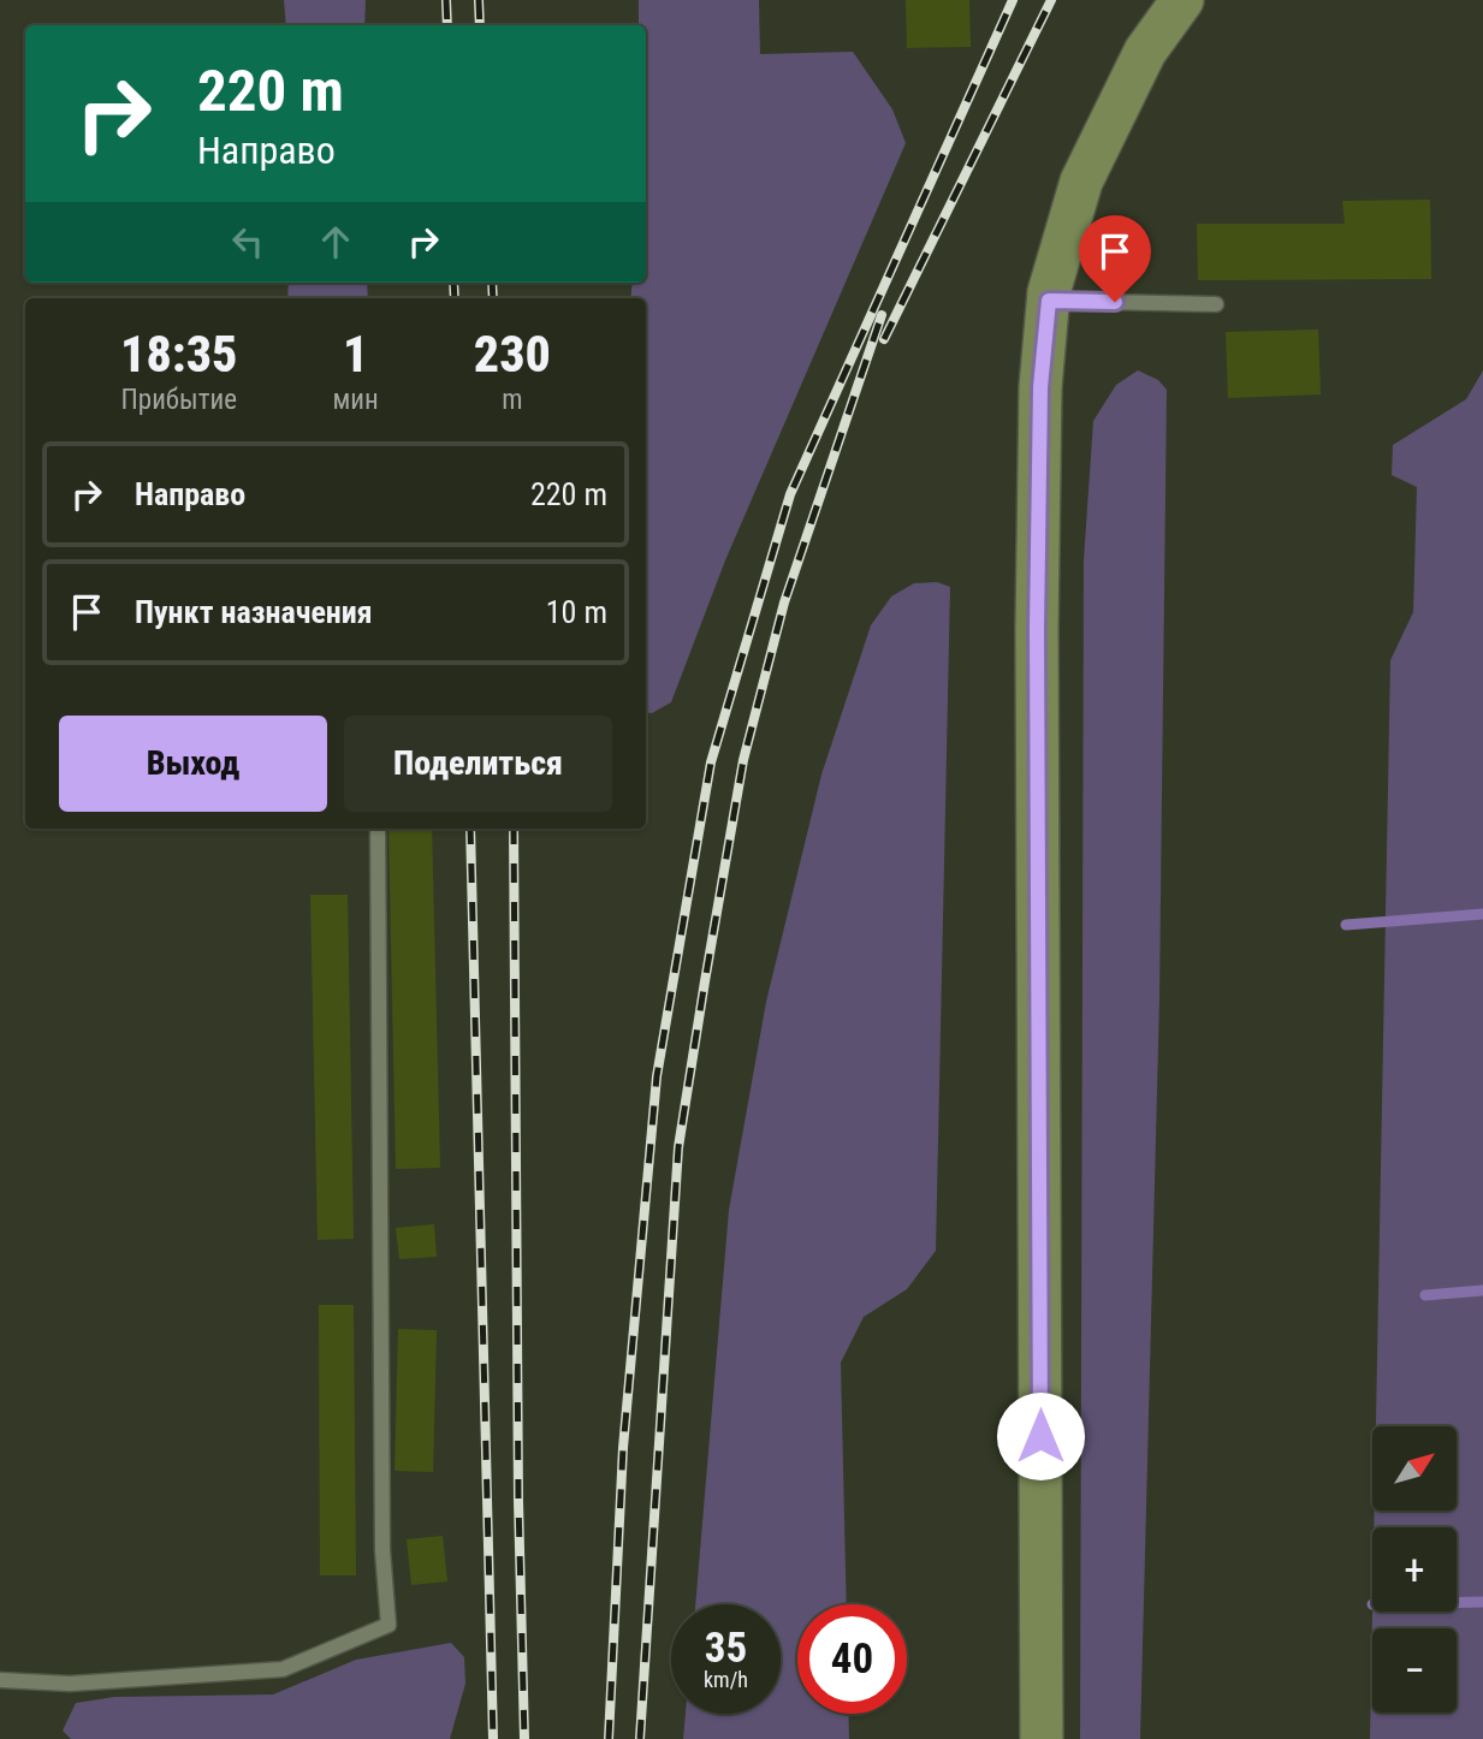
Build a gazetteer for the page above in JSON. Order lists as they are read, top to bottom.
{
  "north": "top right",
  "page": {
    "turn": ["220 m", "Направо"],
    "eta": [
      "18:35",
      "Прибытие",
      "1",
      "мин",
      "230",
      "m"
    ],
    "list": [
      {
        "name": "Направо",
        "value": "220 m"
      },
      {
        "name": "Пункт назначения",
        "value": "10 m"
      }
    ],
    "buttons": ["Выход", "Поделиться"],
    "map_buttons": ["+", "−"],
    "speed": "35 km/h",
    "limit": "40"
  }
}
